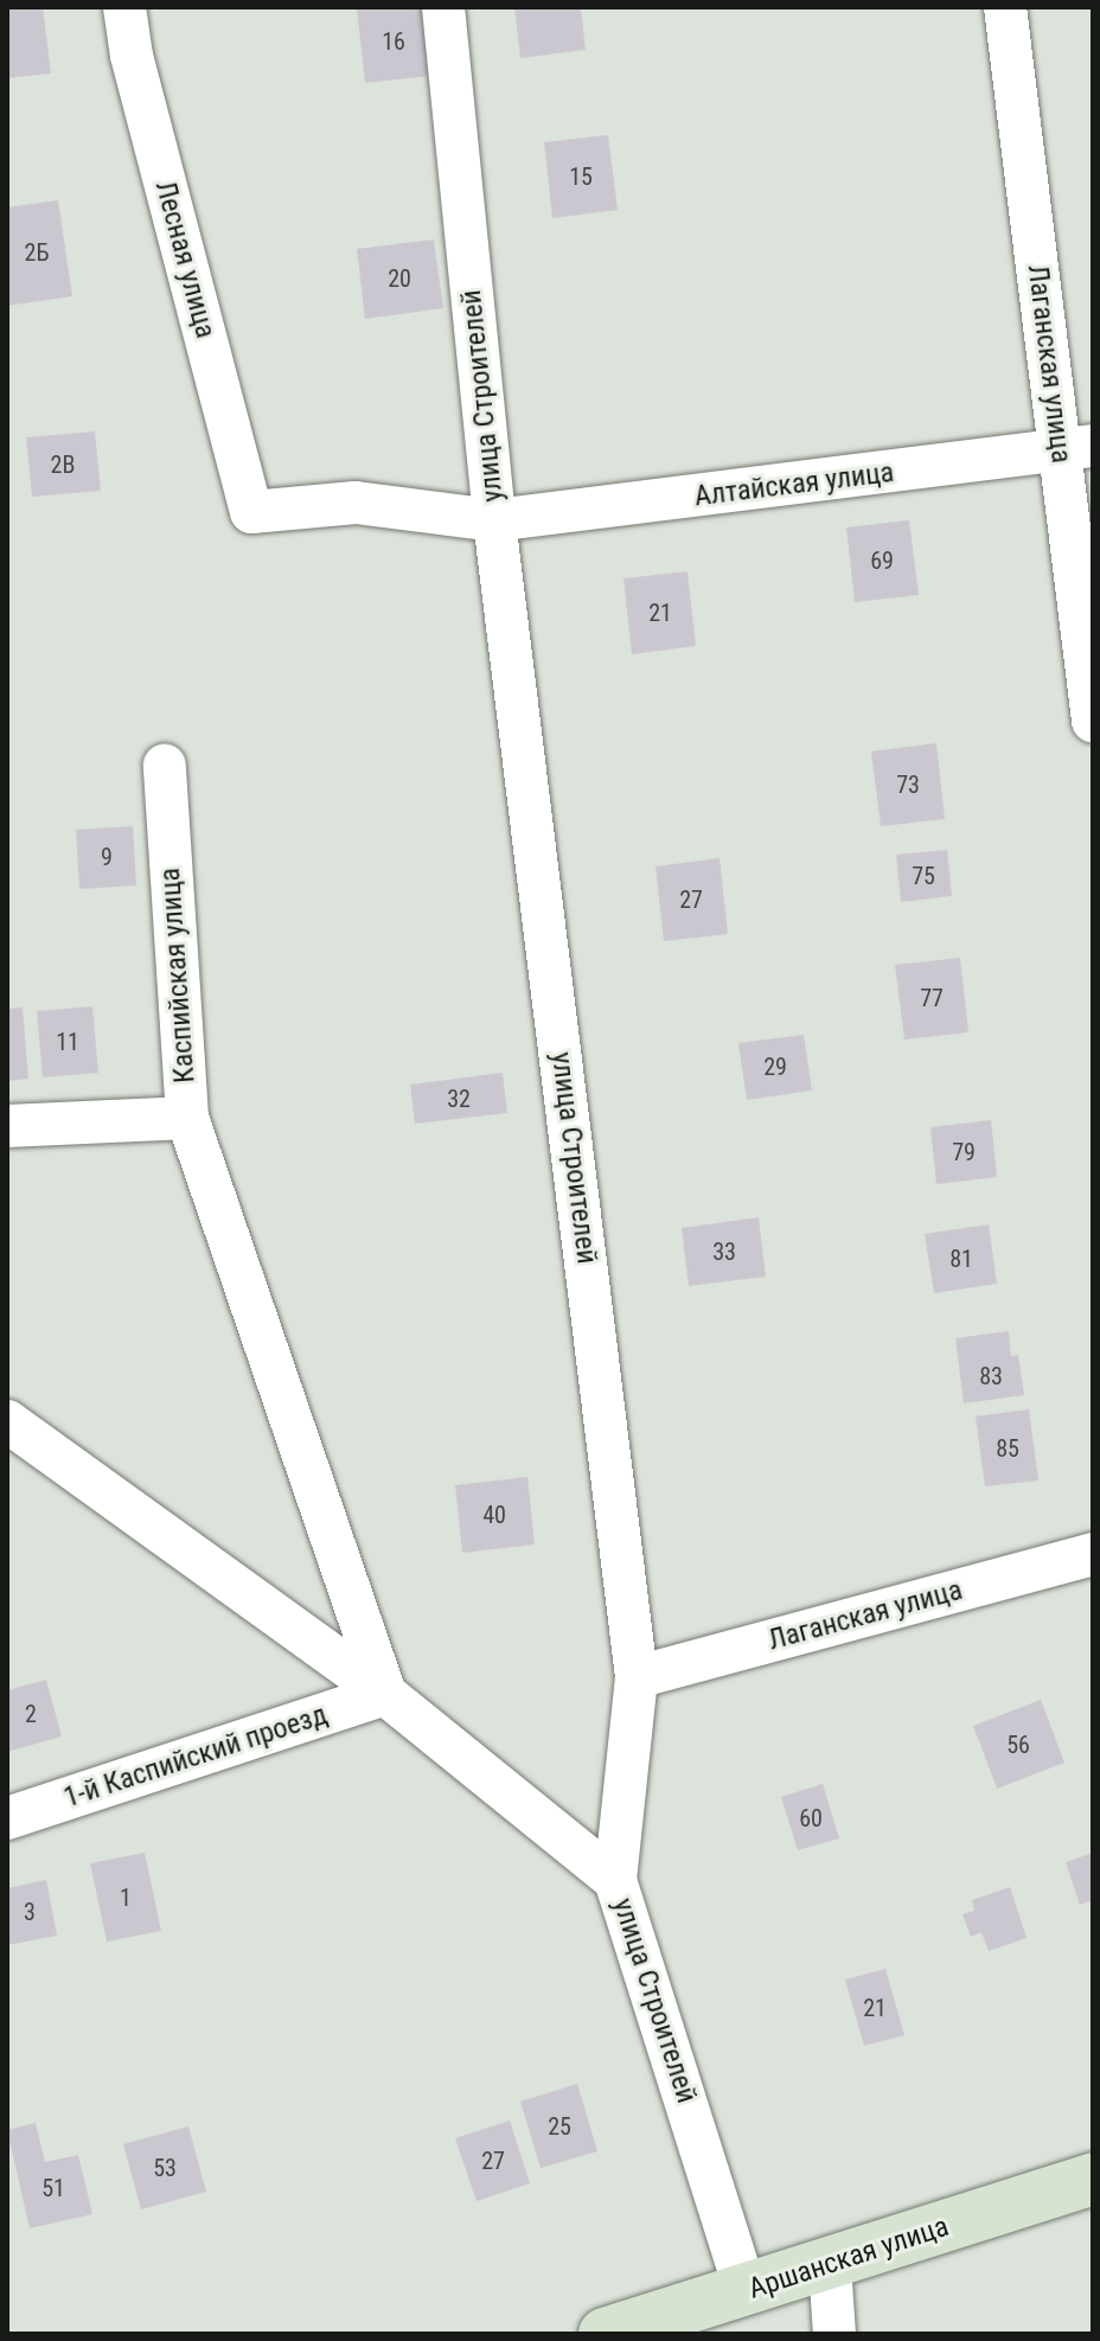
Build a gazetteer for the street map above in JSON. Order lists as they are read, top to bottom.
{
  "streets": {
    "street": [
      "Лесная улица",
      "Лаганская улица",
      "улица Строителей",
      "Алтайская улица",
      "Каспийская улица",
      "1-й Каспийский проезд",
      "Аршанская улица"
    ]
  },
  "crossings": [
    ["Лесная улица", "Алтайская улица"],
    ["Лаганская улица", "улица Строителей"],
    ["Лаганская улица", "Алтайская улица"],
    ["улица Строителей", "Алтайская улица"],
    ["улица Строителей", "Аршанская улица"]
  ],
  "house_numbers": [
    "16",
    "15",
    "2Б",
    "20",
    "2В",
    "69",
    "21",
    "73",
    "9",
    "75",
    "27",
    "77",
    "11",
    "29",
    "32",
    "79",
    "33",
    "81",
    "83",
    "85",
    "40",
    "2",
    "56",
    "60",
    "1",
    "3",
    "21",
    "25",
    "27",
    "53",
    "51"
  ]
}
